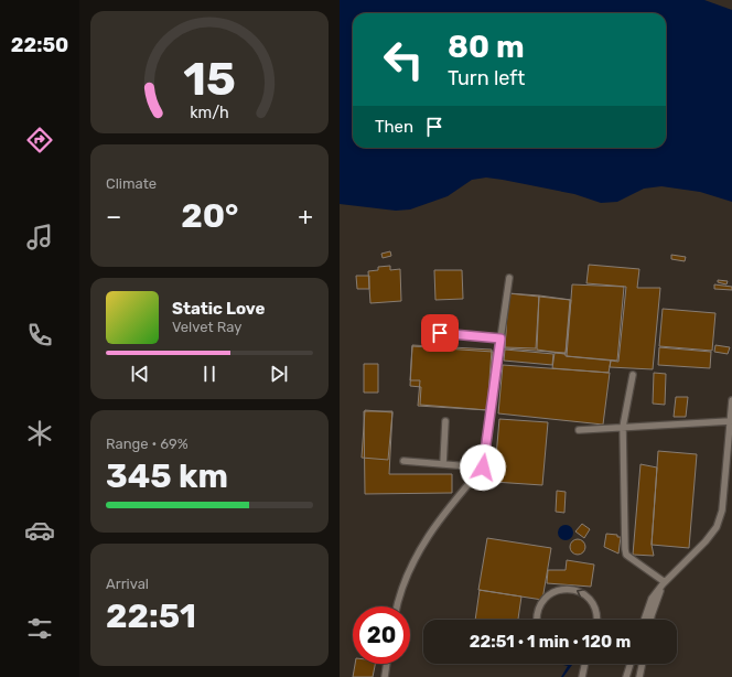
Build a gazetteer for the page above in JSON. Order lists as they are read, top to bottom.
{
  "page": {
    "tabs": "22:50",
    "turn": ["80 m", "Turn left"],
    "then": "Then",
    "tile": [
      "Climate",
      ["Range · 69%", "345 km"],
      ["Arrival", "22:51"]
    ],
    "heat": ["−", "20°", "+"],
    "song": ["Static Love", "Velvet Ray"],
    "limit": "20",
    "trip": "22:51 · 1 min · 120 m",
    "gauge": ["15", "km/h"]
  }
}
